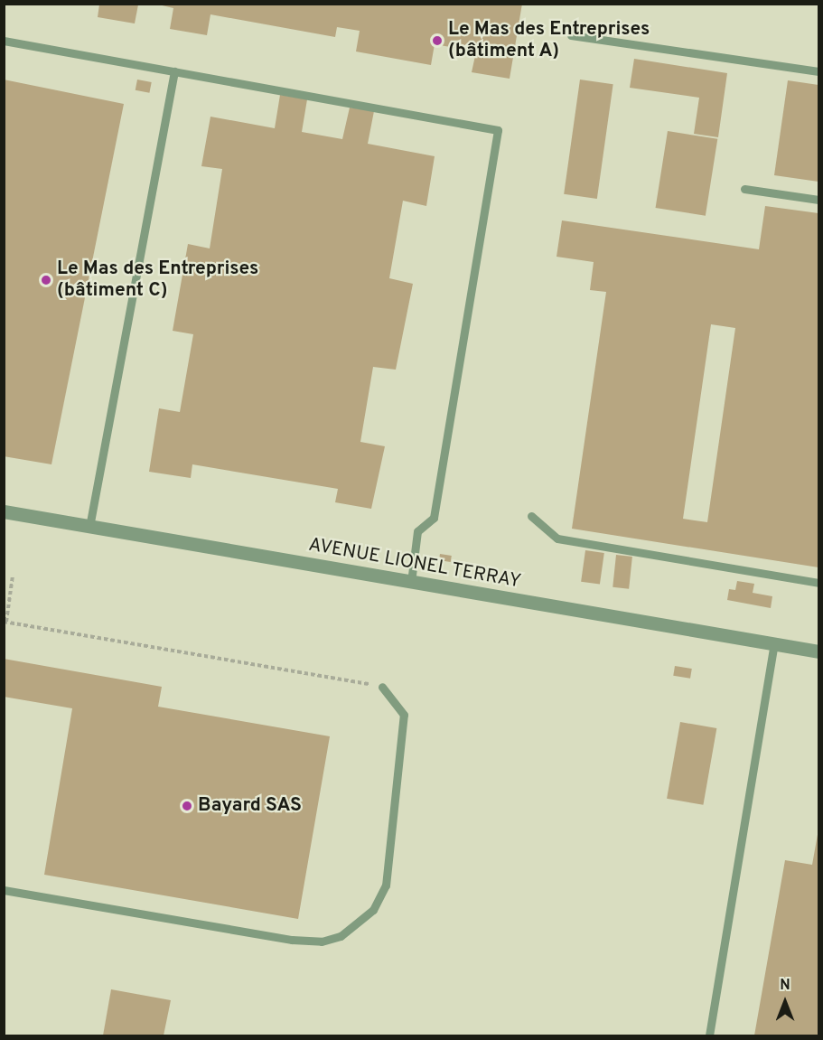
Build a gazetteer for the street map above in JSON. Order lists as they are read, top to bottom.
{
  "streets": {
    "street": ["AVENUE LIONEL TERRAY"]
  },
  "places": ["Le Mas des Entreprises (bâtiment A)", "Le Mas des Entreprises (bâtiment C)", "Bayard SAS"],
  "north": "top"
}
